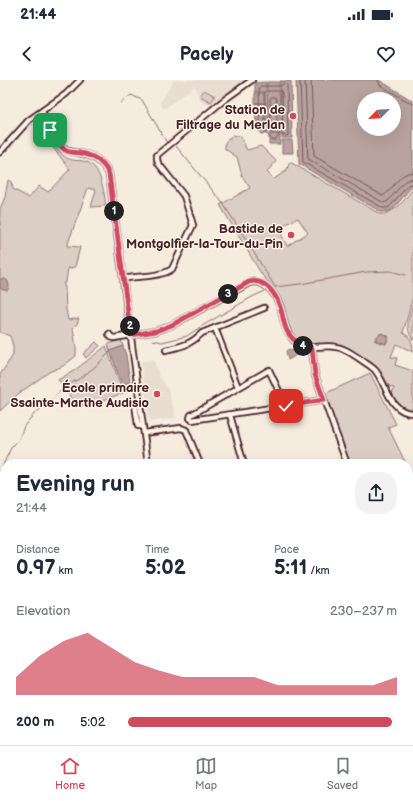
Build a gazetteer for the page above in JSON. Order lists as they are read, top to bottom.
{
  "places": ["Station de Filtrage du Merlan", "Bastide de Montgolfier-la-Tour-du-Pin", "École primaire Ssainte-Marthe Audisio"],
  "north": "bottom left",
  "page": {
    "status": "21:44",
    "header": "Pacely",
    "pins": [
      "1",
      "3",
      "2",
      "4"
    ],
    "heading": ["Evening run", "21:44"],
    "stats": [
      ["Distance", "0.97 km"],
      ["Time", "5:02"],
      ["Pace", "5:11 /km"]
    ],
    "chart": ["Elevation", "230–237 m"],
    "list": [
      {
        "name": "200 m",
        "note": "5:02"
      }
    ],
    "tabs": ["Home", "Map", "Saved"]
  }
}
